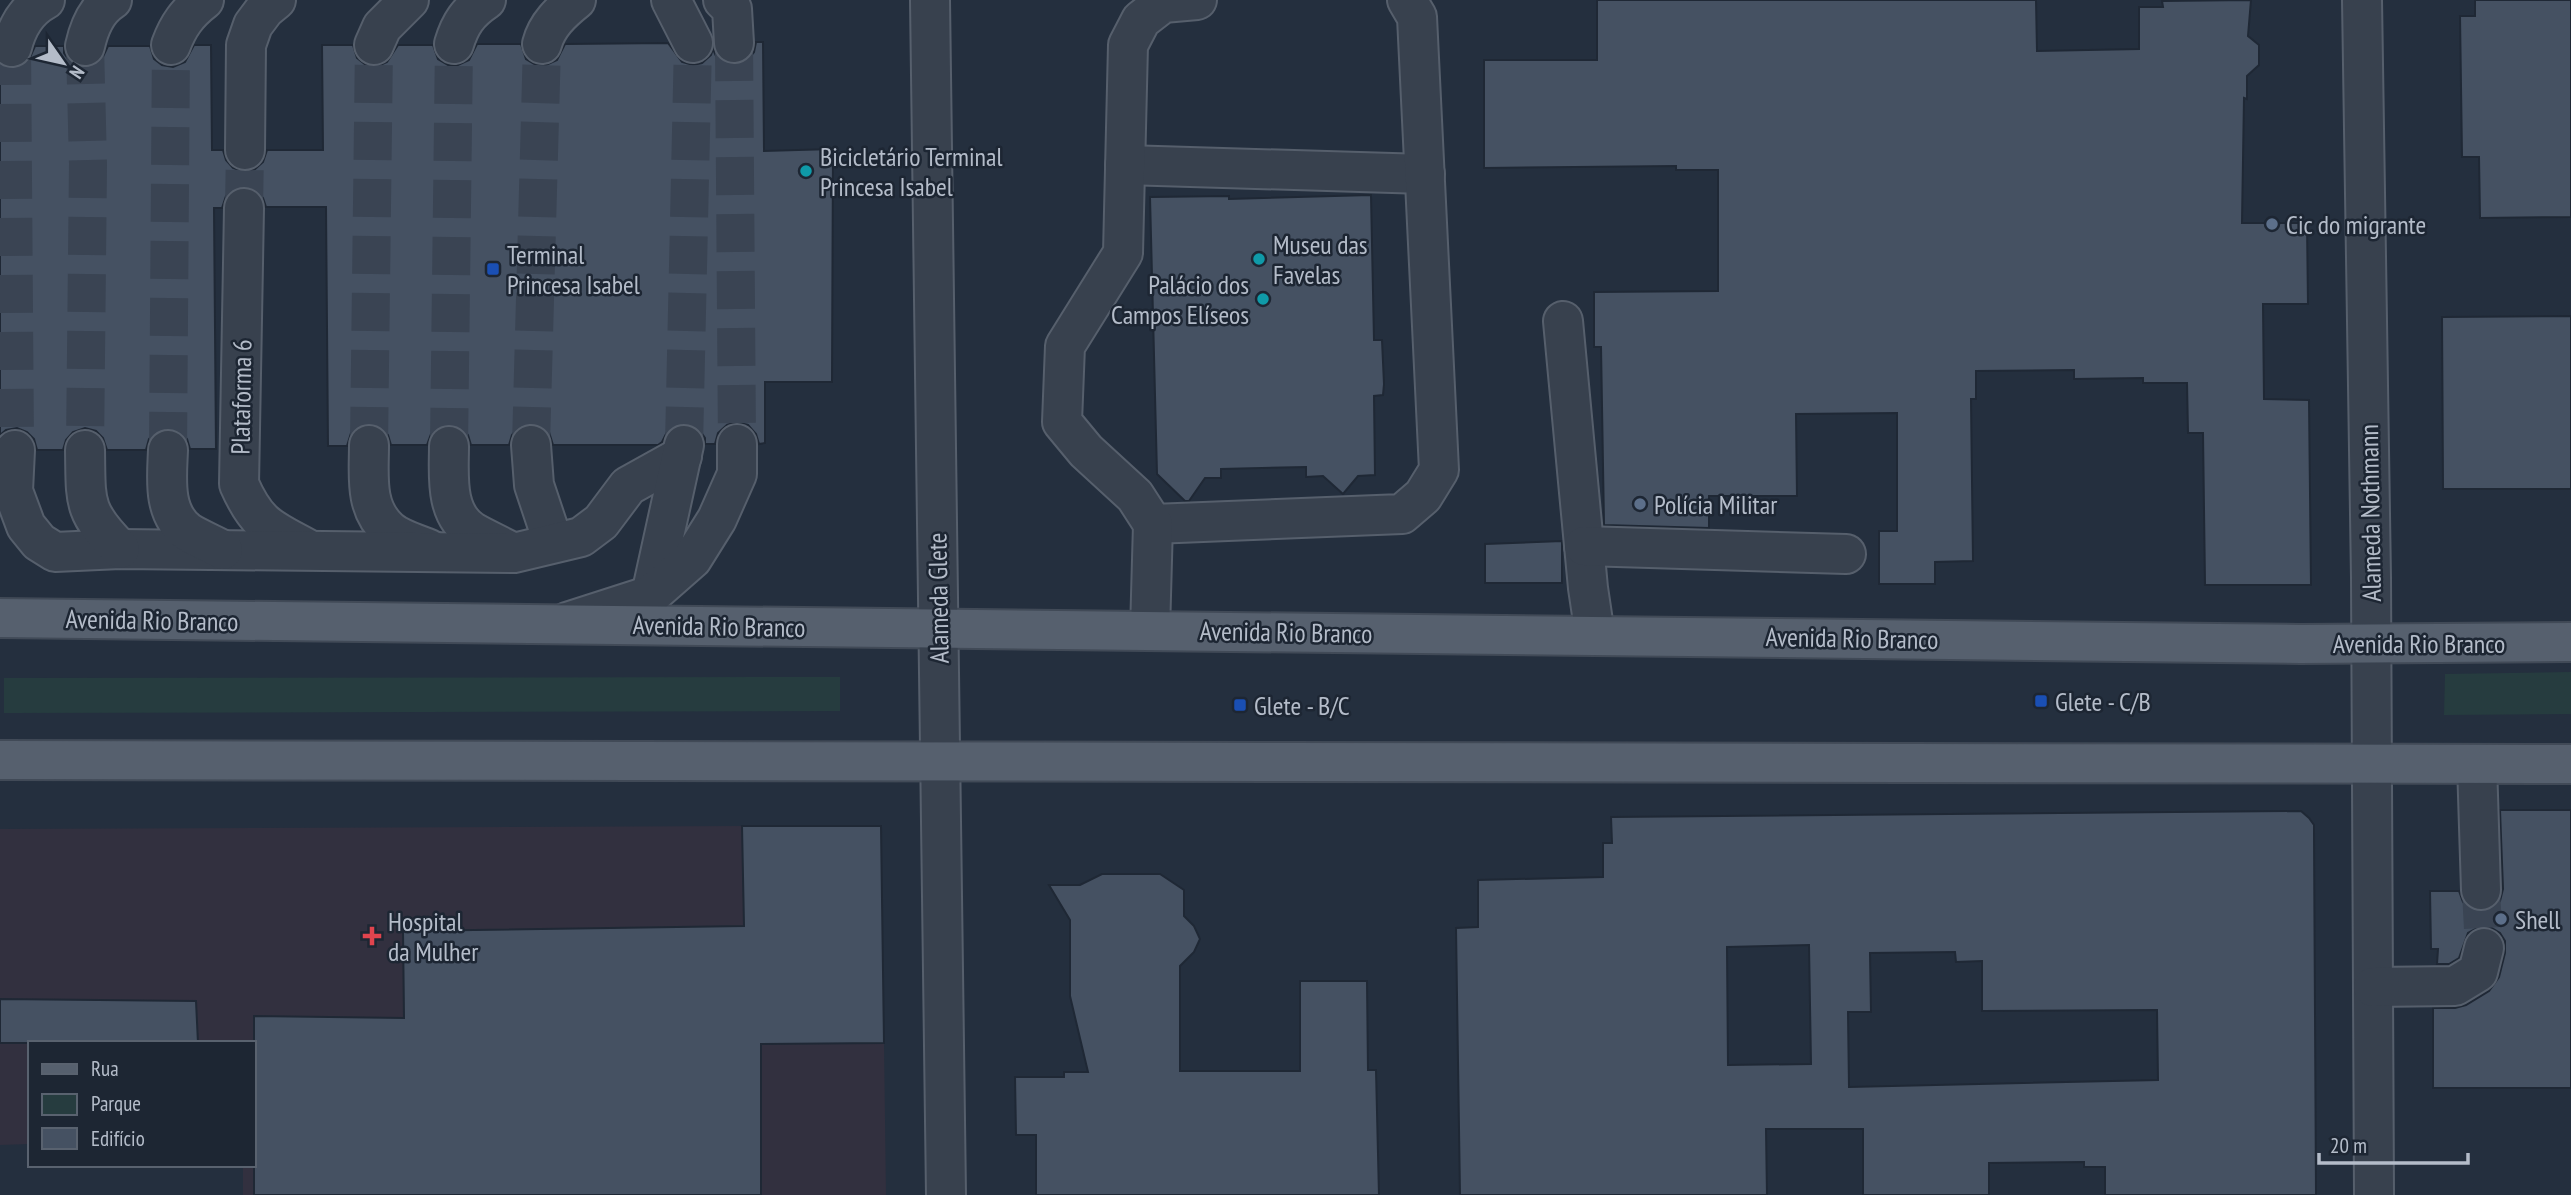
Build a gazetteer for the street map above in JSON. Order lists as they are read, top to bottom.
{
  "streets": {
    "main road": ["Avenida Rio Branco"],
    "street": ["Plataforma 6", "Alameda Nothmann", "Alameda Glete"]
  },
  "crossings": [
    ["Alameda Nothmann", "Avenida Rio Branco"],
    ["Alameda Glete", "Avenida Rio Branco"]
  ],
  "places": {
    "other": [
      "Bicicletário Terminal Princesa Isabel",
      "Cic do migrante",
      "Museu das Favelas",
      "Palácio dos Campos Elíseos",
      "Polícia Militar",
      "Shell"
    ],
    "transit": ["Terminal Princesa Isabel", "Glete - C/B", "Glete - B/C"],
    "health": ["Hospital da Mulher"]
  },
  "legend": ["Rua", "Parque", "Edifício"],
  "scale_bar": "20 m",
  "north": "bottom right"
}
